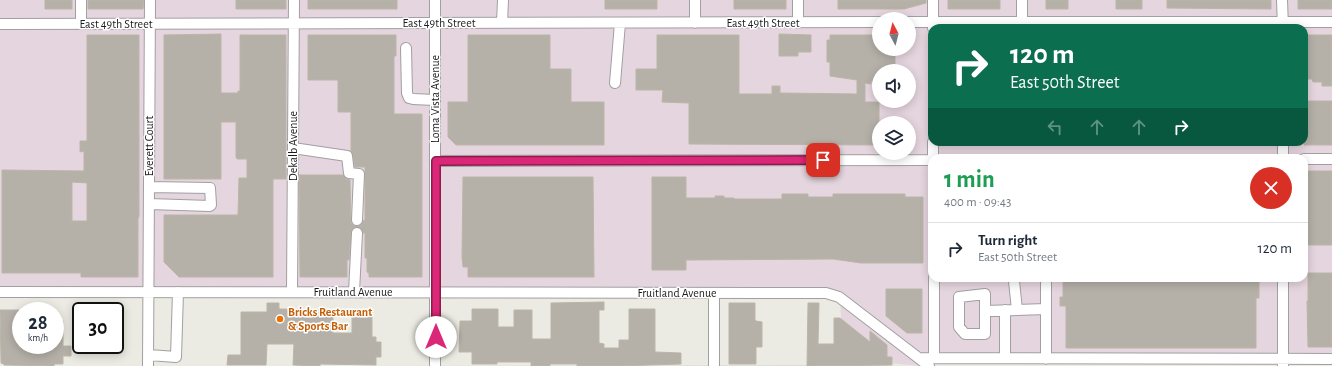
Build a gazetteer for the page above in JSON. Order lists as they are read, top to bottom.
{
  "streets": {
    "street": [
      "East 49th Street",
      "Loma Vista Avenue",
      "Everett Court",
      "Dekalb Avenue",
      "Fruitland Avenue"
    ]
  },
  "crossings": [
    ["East 49th Street", "Loma Vista Avenue"],
    ["East 49th Street", "Everett Court"],
    ["East 49th Street", "Dekalb Avenue"],
    ["Loma Vista Avenue", "Fruitland Avenue"],
    ["Everett Court", "Fruitland Avenue"],
    ["Dekalb Avenue", "Fruitland Avenue"]
  ],
  "places": ["Bricks Restaurant & Sports Bar"],
  "north": "top",
  "page": {
    "turn": ["120 m", "East 50th Street"],
    "heading": ["1 min", "400 m · 09:43"],
    "list": [
      {
        "name": "Turn right",
        "note": "East 50th Street",
        "value": "120 m"
      }
    ],
    "speed": "28 km/h",
    "limit": "30"
  }
}
